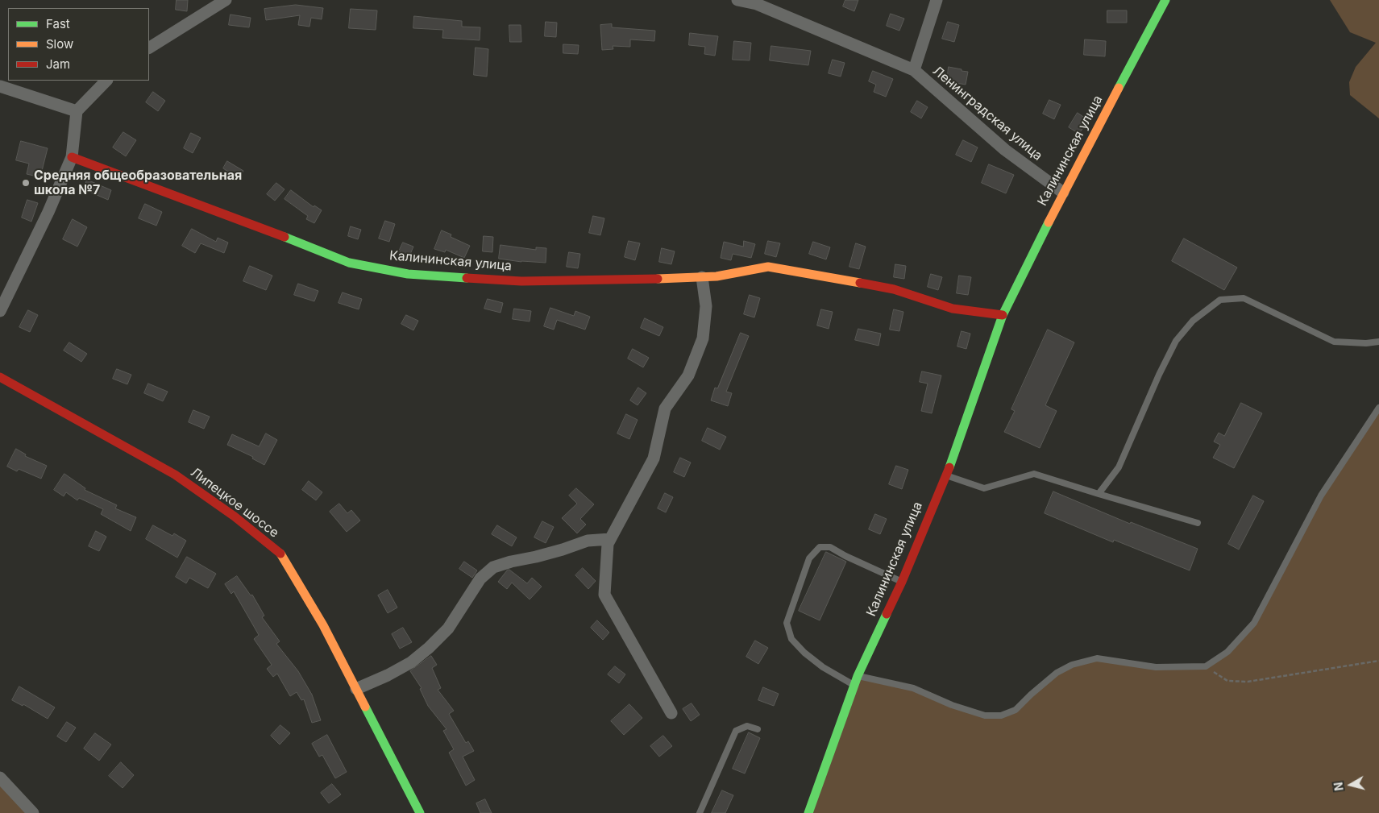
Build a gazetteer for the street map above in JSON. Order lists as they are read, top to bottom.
{
  "streets": {
    "street": ["Ленинградская улица", "Калининская улица", "Липецкое шоссе"]
  },
  "crossings": [
    ["Ленинградская улица", "Калининская улица"]
  ],
  "places": ["Средняя общеобразовательная школа №7"],
  "legend": ["Fast", "Slow", "Jam"],
  "north": "left"
}
